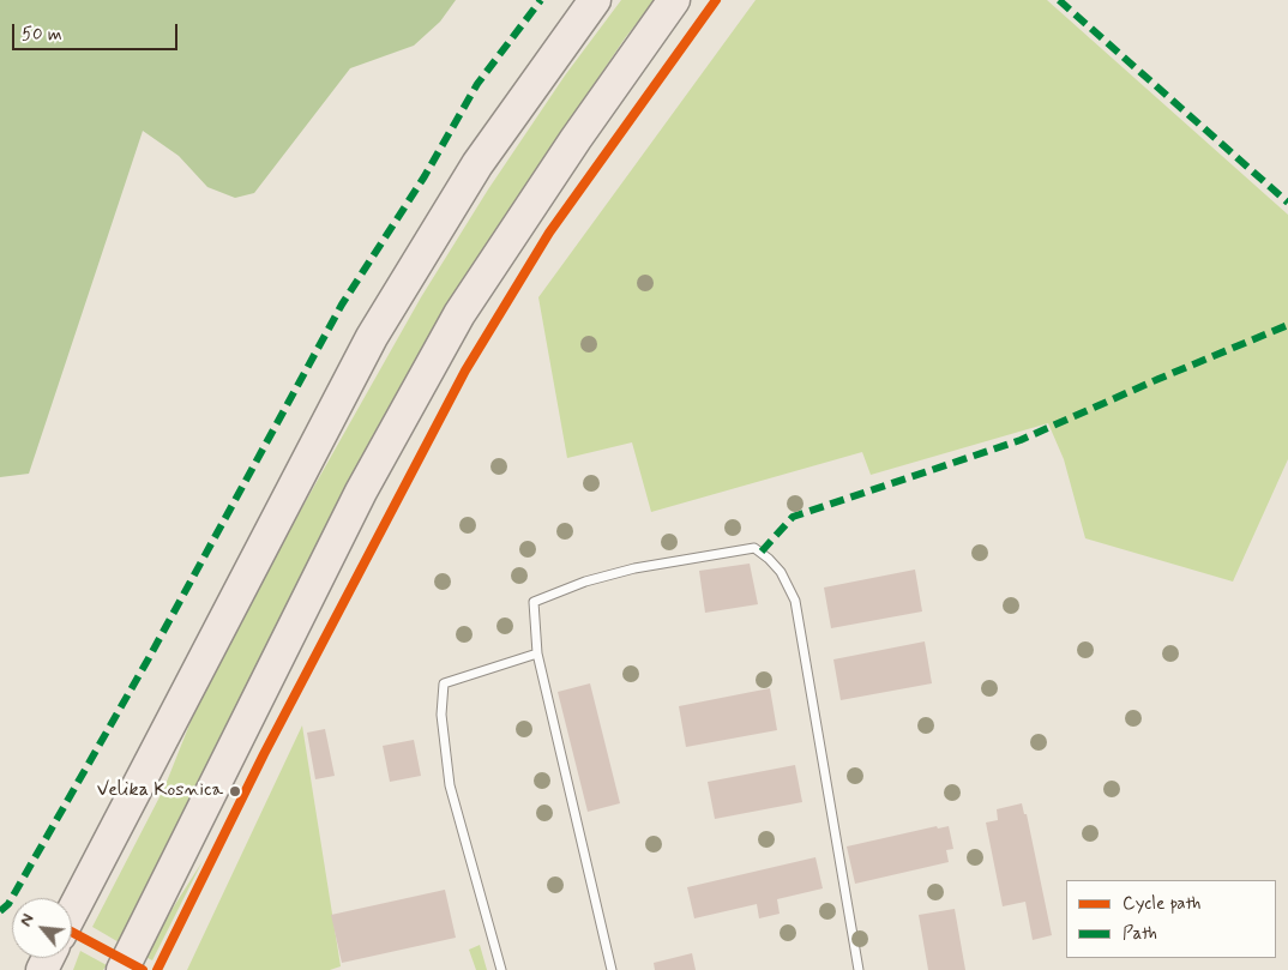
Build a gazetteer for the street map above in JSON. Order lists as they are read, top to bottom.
{
  "places": ["Velika Kosnica"],
  "legend": ["Cycle path", "Path"],
  "scale_bar": "50 m",
  "north": "top left"
}
